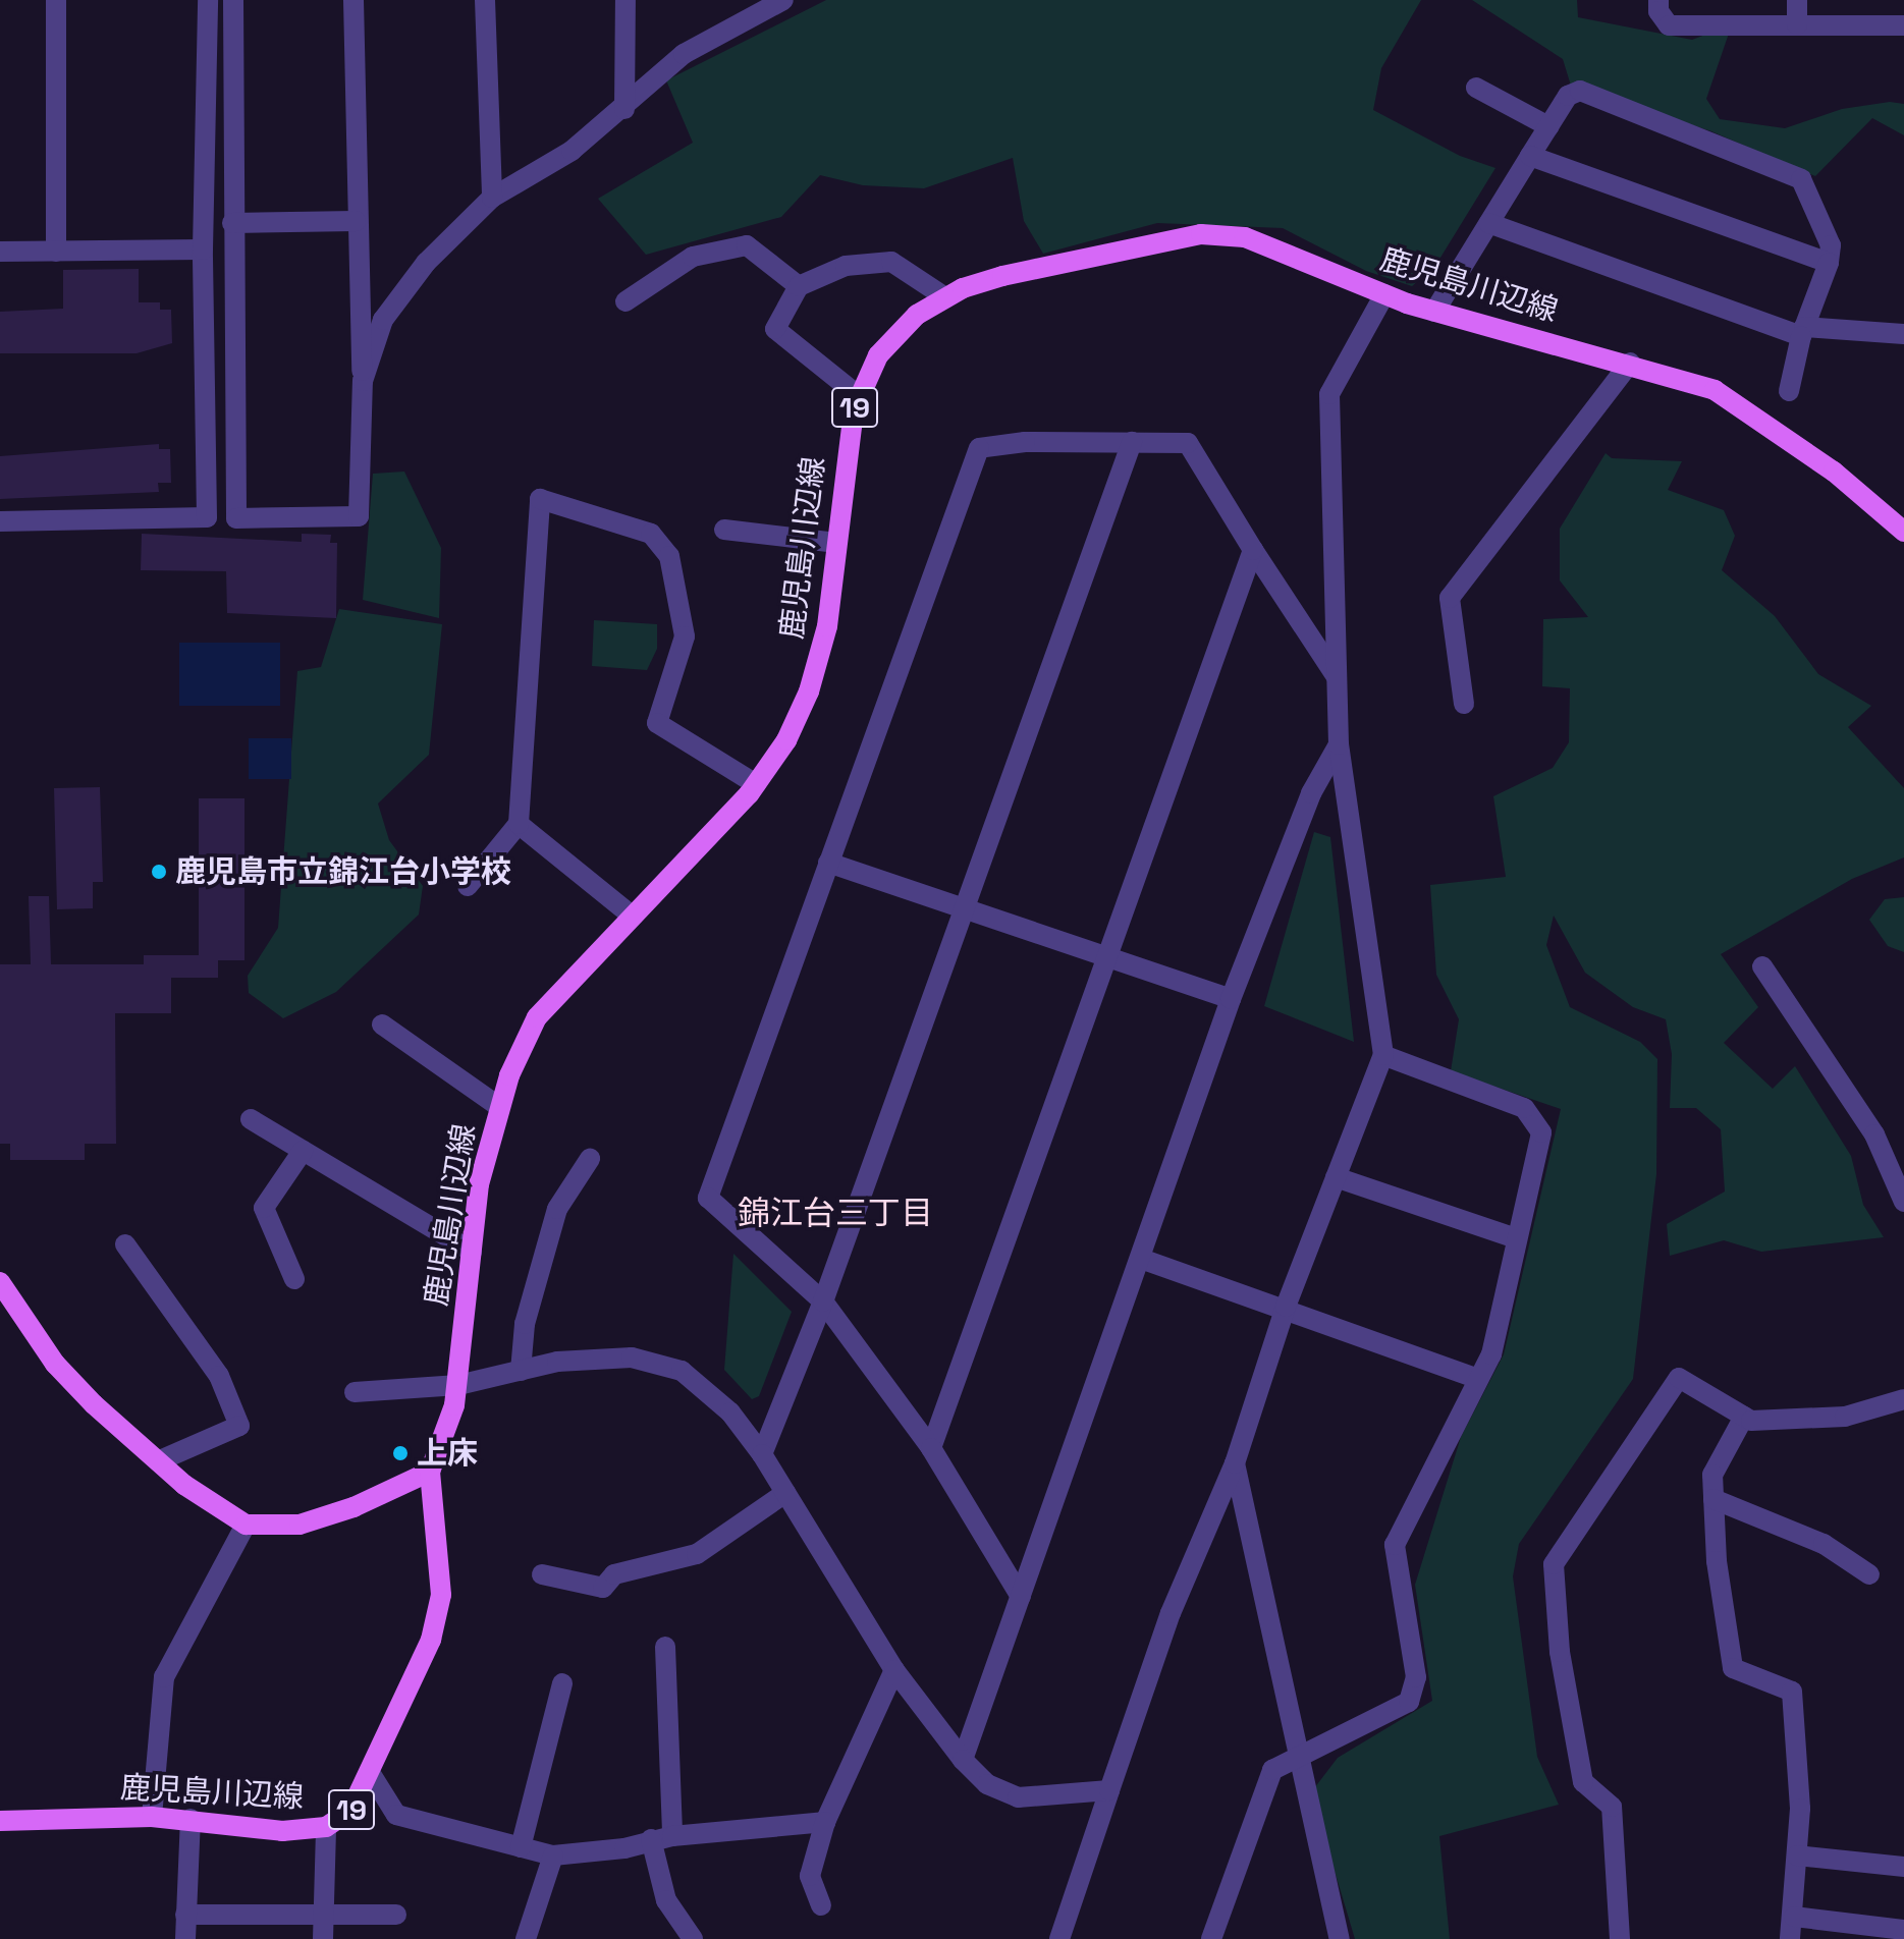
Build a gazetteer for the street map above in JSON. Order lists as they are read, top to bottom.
{
  "streets": {
    "main road": ["鹿児島川辺線", "19"]
  },
  "districts": ["錦江台三丁目"],
  "places": ["鹿児島市立錦江台小学校", "上床"]
}
